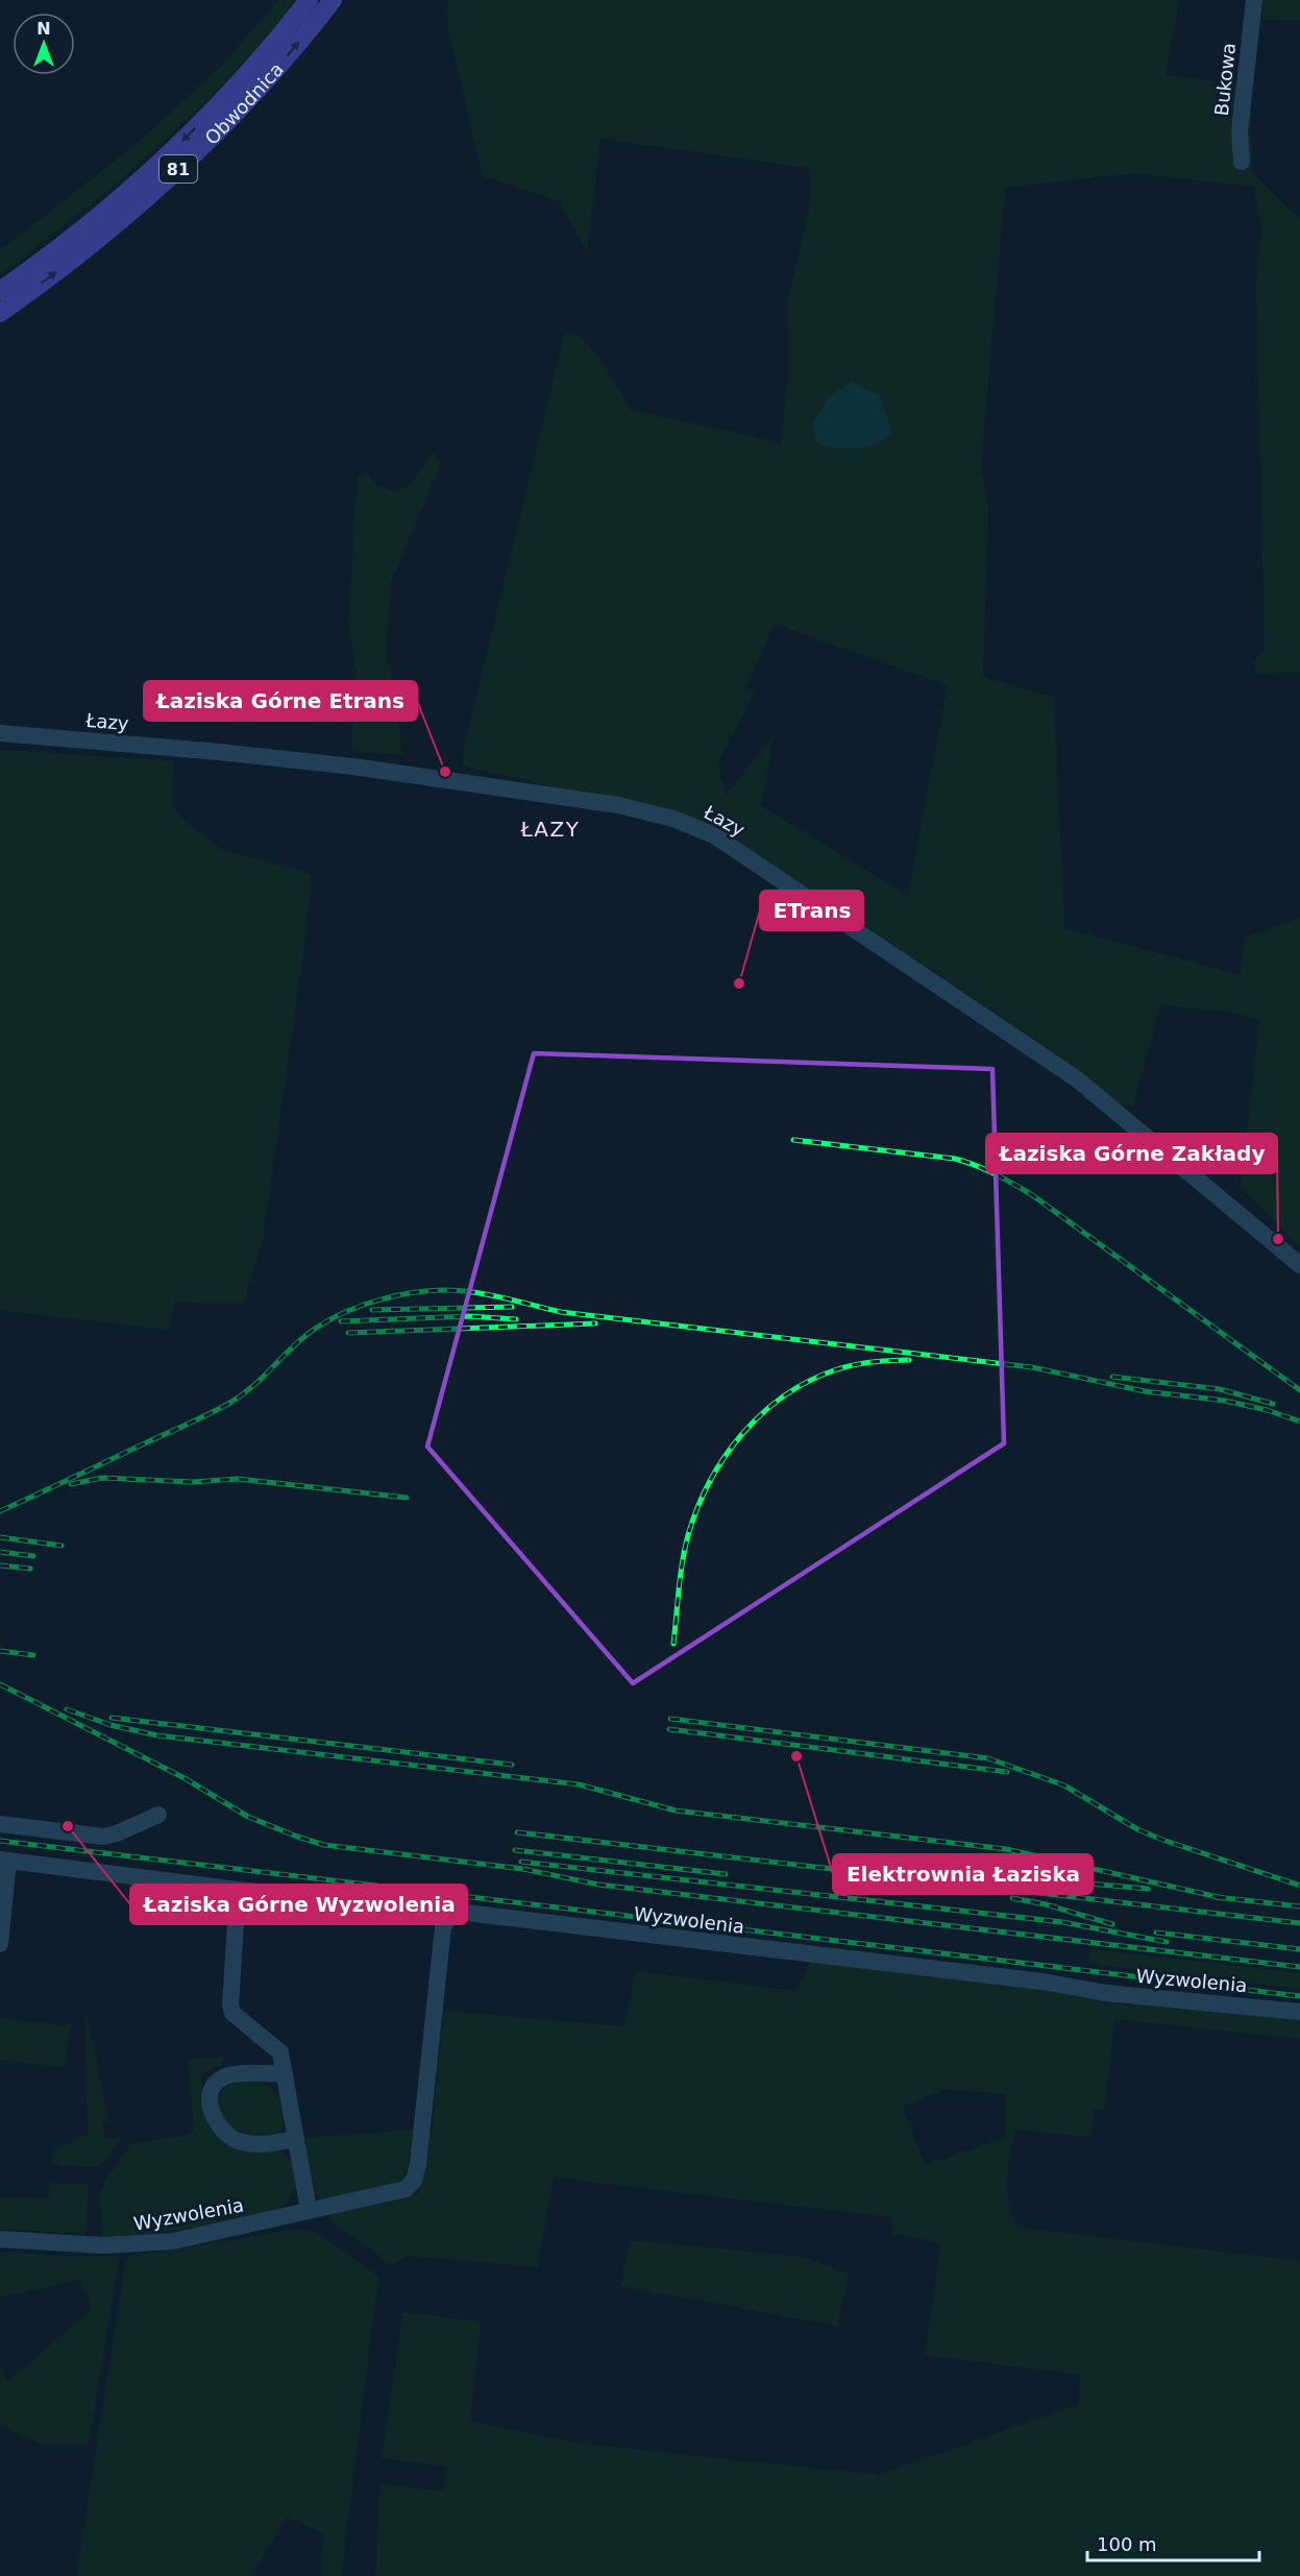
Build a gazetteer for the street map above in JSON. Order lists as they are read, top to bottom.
{
  "streets": {
    "main road": ["Obwodnica", "81"],
    "street": ["Bukowa", "Łazy", "Wyzwolenia"]
  },
  "districts": ["ŁAZY"],
  "places": [
    "Łaziska Górne Etrans",
    "ETrans",
    "Łaziska Górne Zakłady",
    "Elektrownia Łaziska",
    "Łaziska Górne Wyzwolenia"
  ],
  "scale_bar": "100 m",
  "north": "top"
}
